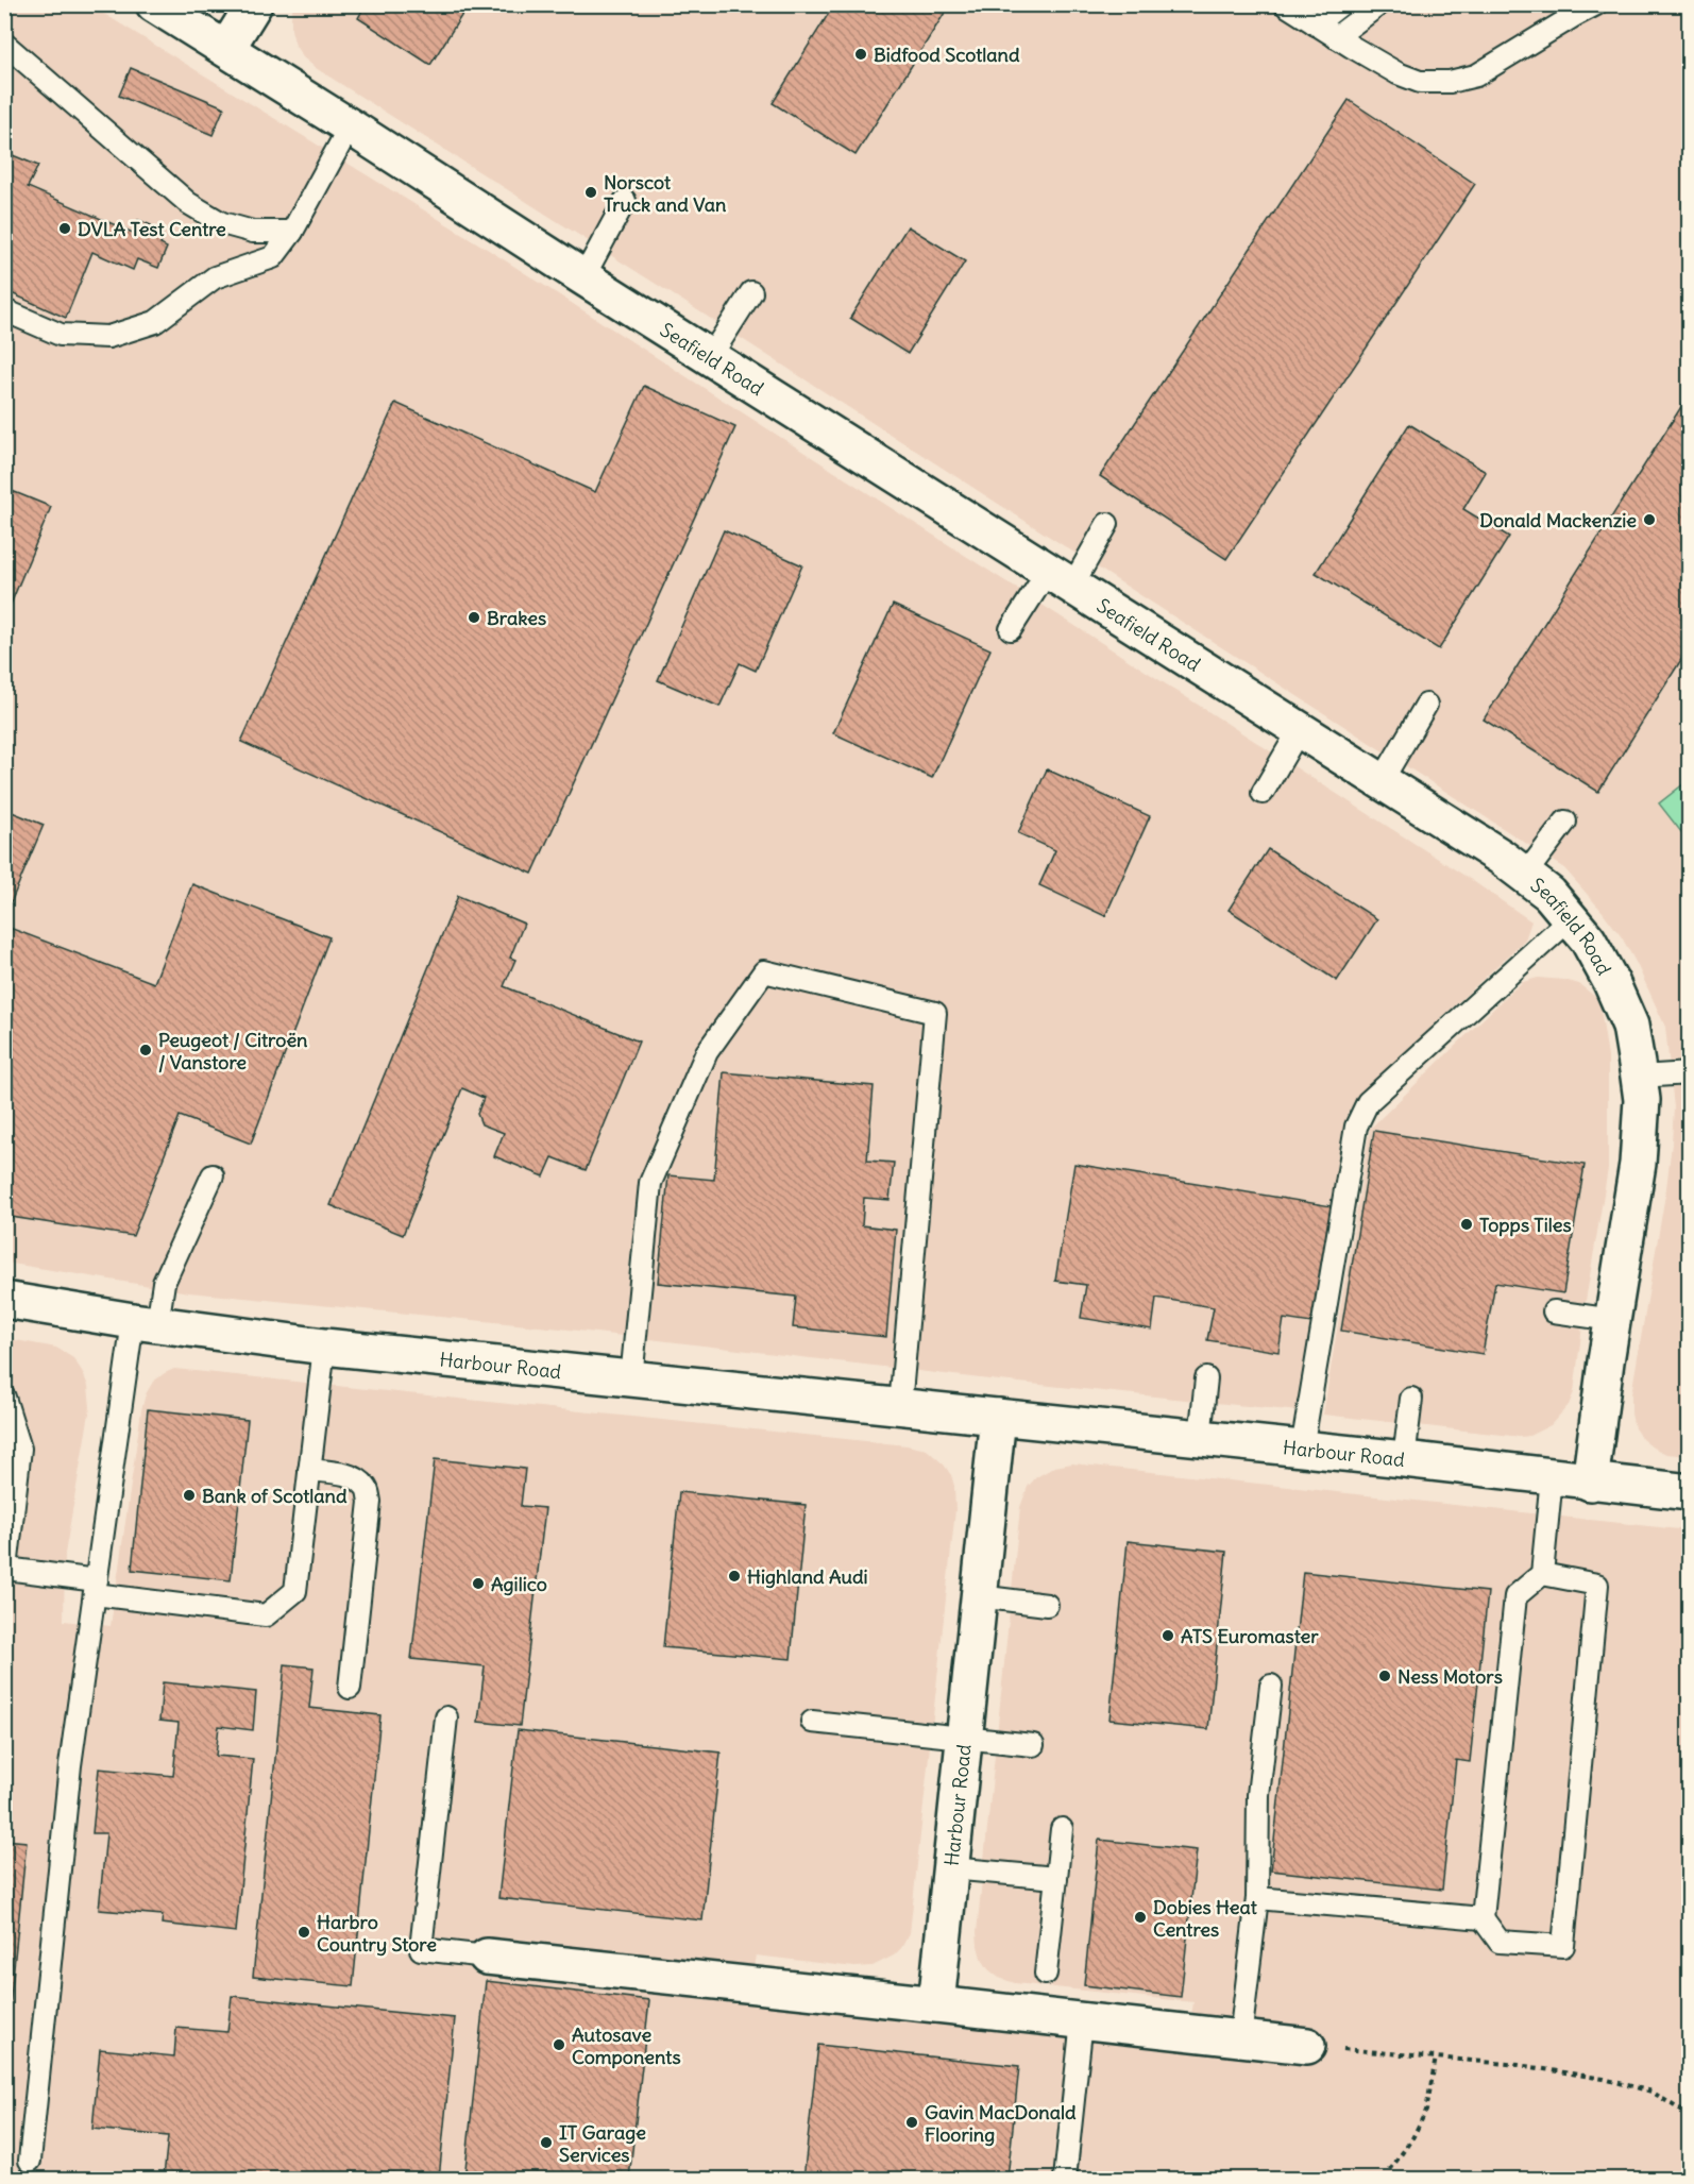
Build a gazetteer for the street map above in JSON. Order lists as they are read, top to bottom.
{
  "streets": {
    "street": ["Seafield Road", "Harbour Road"]
  },
  "crossings": [
    ["Seafield Road", "Harbour Road"]
  ],
  "places": [
    "Bidfood Scotland",
    "Norscot Truck and Van",
    "DVLA Test Centre",
    "Donald Mackenzie",
    "Brakes",
    "Peugeot / Citroën / Vanstore",
    "Topps Tiles",
    "Bank of Scotland",
    "Highland Audi",
    "Agilico",
    "ATS Euromaster",
    "Ness Motors",
    "Dobies Heat Centres",
    "Harbro Country Store",
    "Autosave Components",
    "Gavin MacDonald Flooring",
    "IT Garage Services"
  ]
}
